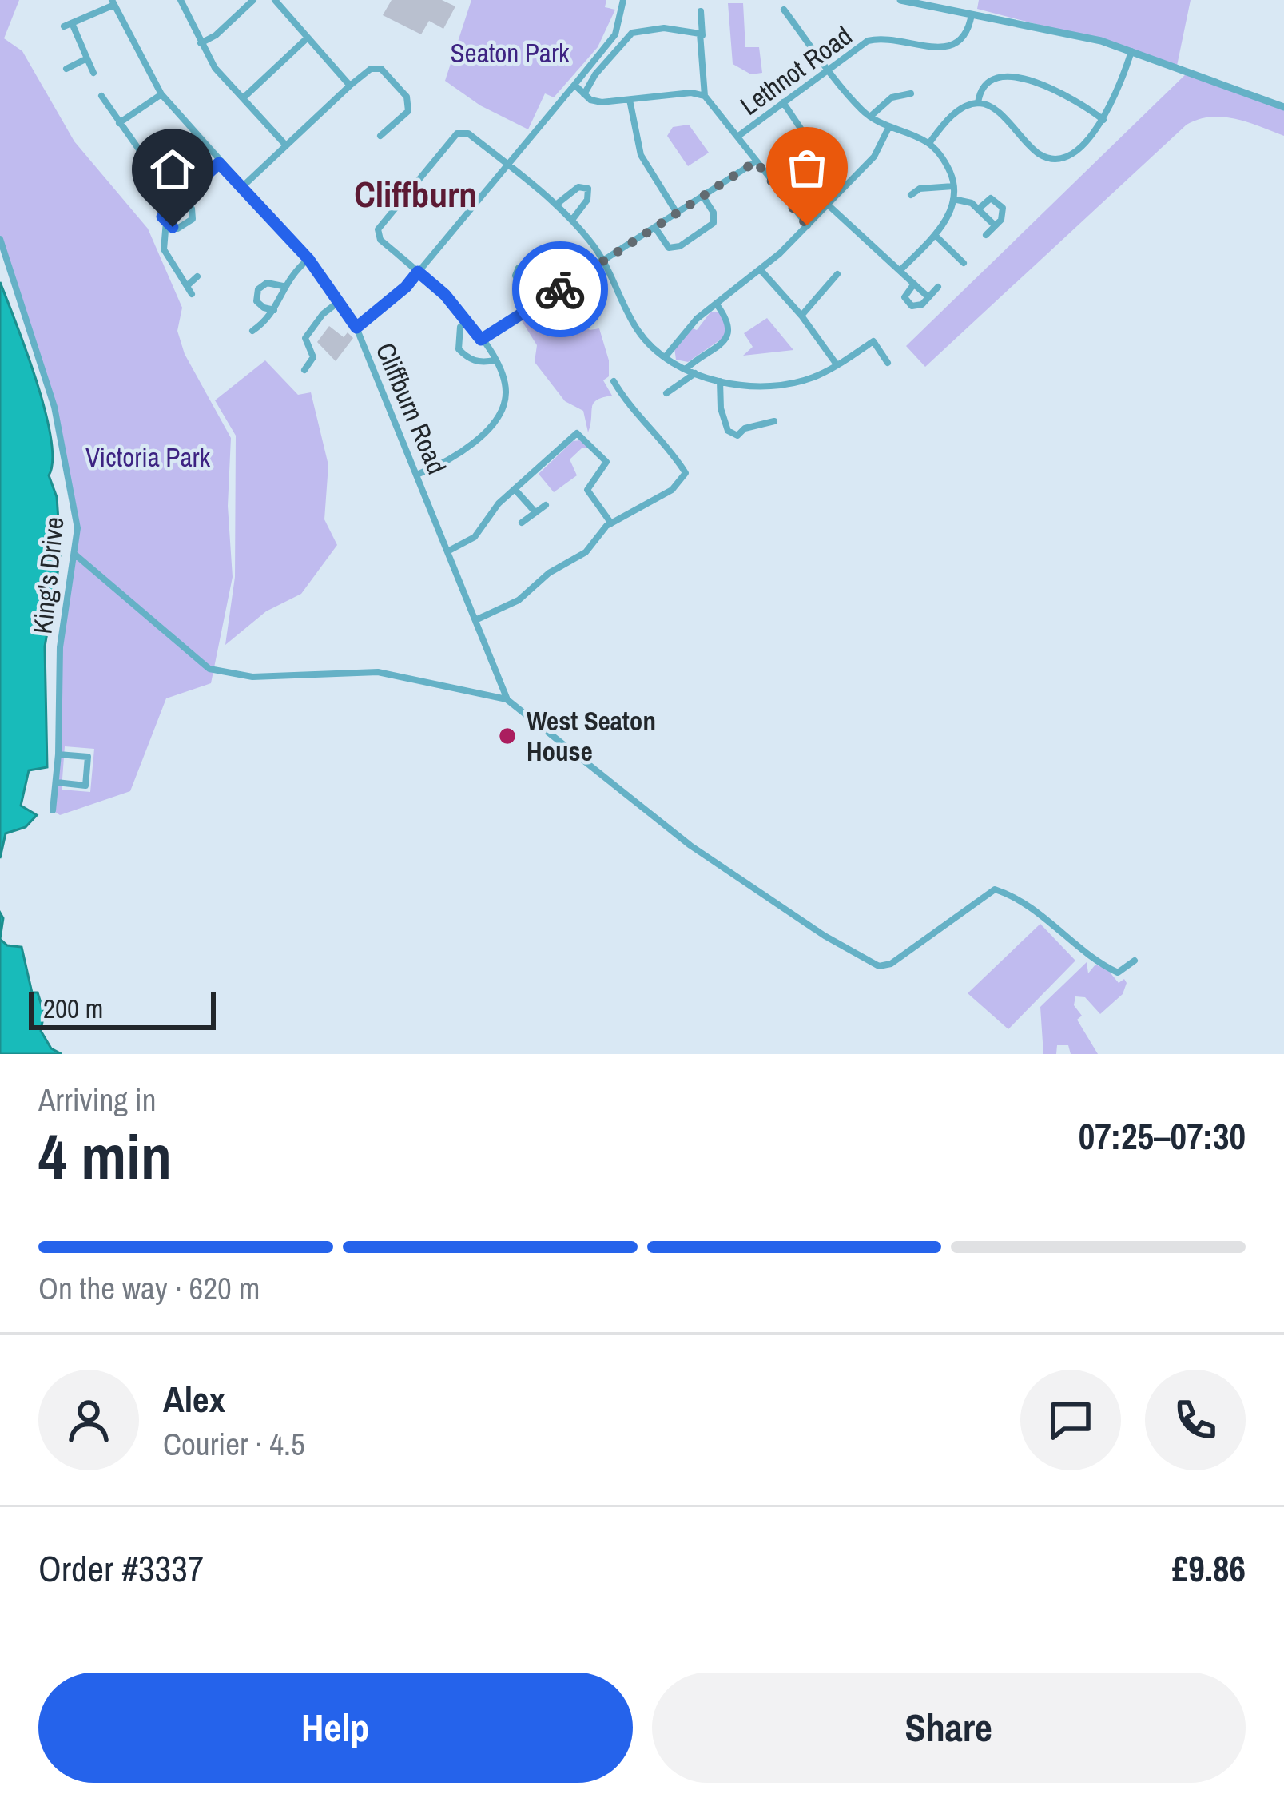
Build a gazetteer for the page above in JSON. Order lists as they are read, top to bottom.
{
  "streets": {
    "street": ["Lethnot Road", "Cliffburn Road", "King's Drive"]
  },
  "districts": ["Cliffburn"],
  "parks": ["Seaton Park", "Victoria Park"],
  "places": ["West Seaton House"],
  "scale_bar": "200 m",
  "page": {
    "scale": "200 m",
    "heading": ["4 min", "Arriving in", "07:25–07:30"],
    "panel": [
      "Alex",
      "Courier · 4.5",
      "Order #3337",
      "£9.86"
    ],
    "bar": "On the way · 620 m",
    "buttons": ["Help", "Share"]
  }
}
